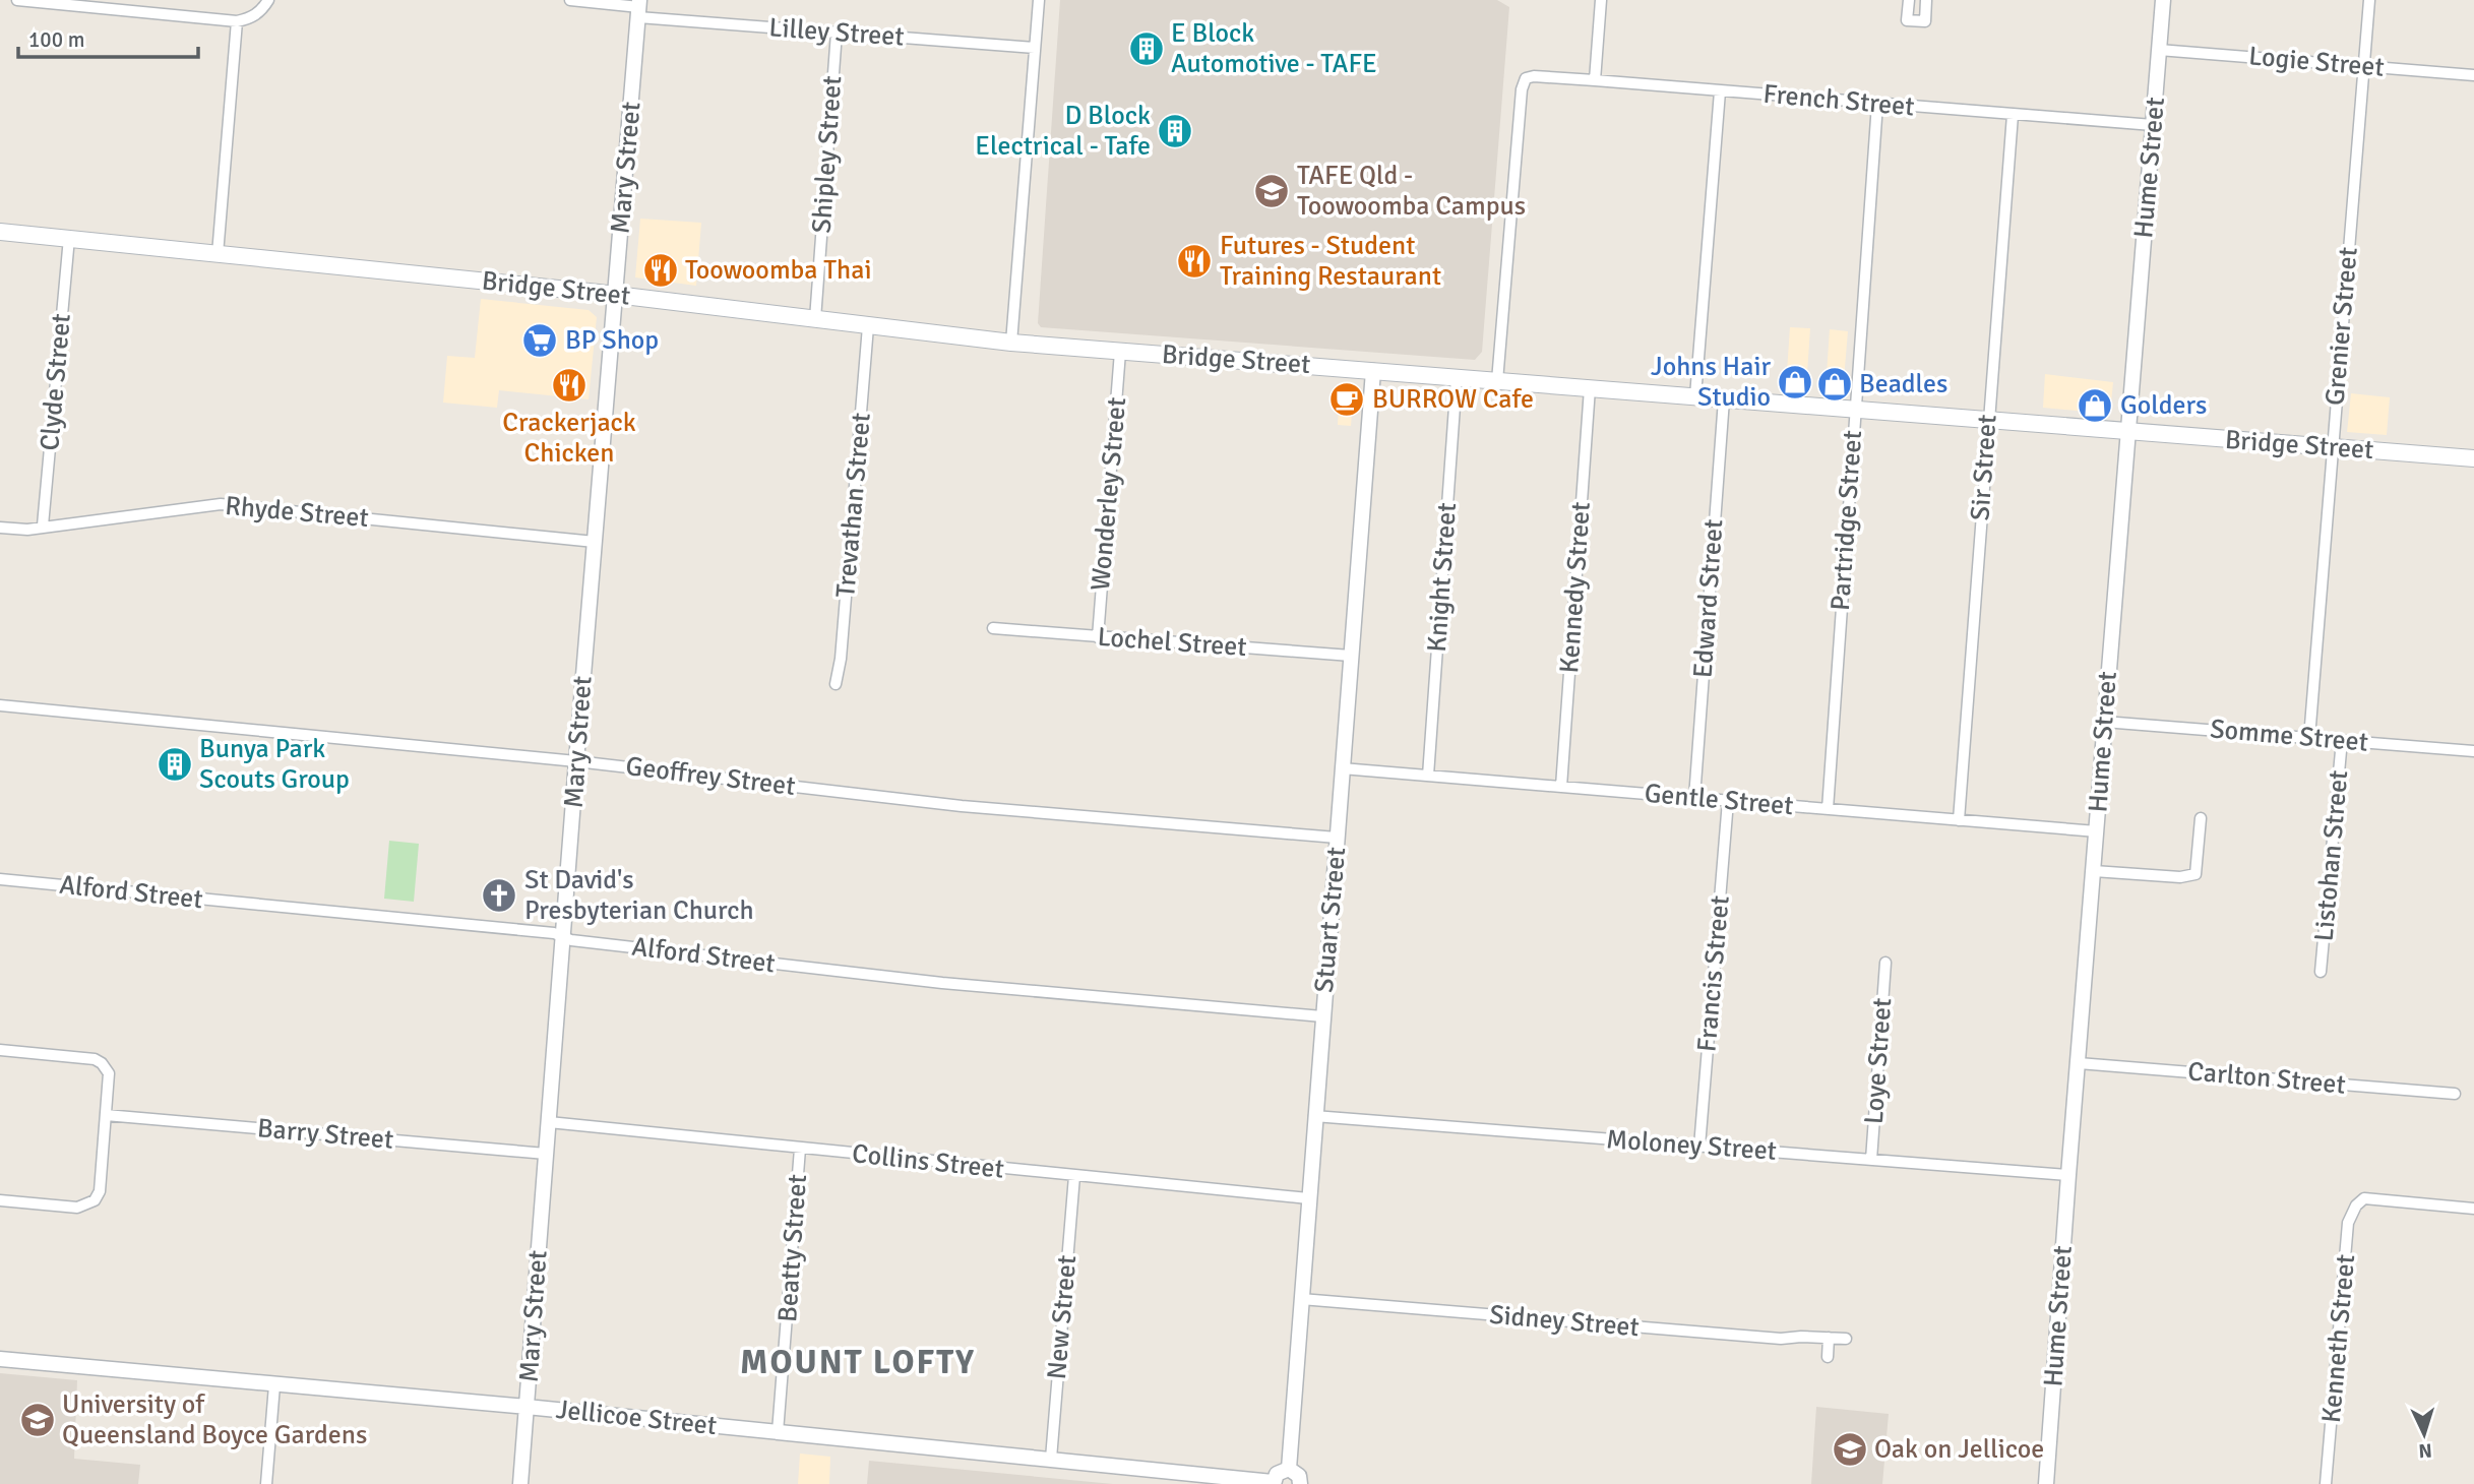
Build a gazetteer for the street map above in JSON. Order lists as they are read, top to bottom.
{
  "streets": {
    "main road": ["Bridge Street"],
    "street": [
      "Lilley Street",
      "Logie Street",
      "French Street",
      "Shipley Street",
      "Mary Street",
      "Hume Street",
      "Grenier Street",
      "Clyde Street",
      "Sir Street",
      "Wonderley Street",
      "Trevathan Street",
      "Rhyde Street",
      "Partridge Street",
      "Knight Street",
      "Kennedy Street",
      "Edward Street",
      "Lochel Street",
      "Somme Street",
      "Geoffrey Street",
      "Gentle Street",
      "Listohan Street",
      "Alford Street",
      "Stuart Street",
      "Francis Street",
      "Loye Street",
      "Carlton Street",
      "Barry Street",
      "Moloney Street",
      "Collins Street",
      "Beatty Street",
      "New Street",
      "Sidney Street",
      "Kenneth Street",
      "Jellicoe Street"
    ]
  },
  "crossings": [
    ["Lilley Street", "Shipley Street"],
    ["Lilley Street", "Mary Street"],
    ["Logie Street", "Hume Street"],
    ["Logie Street", "Grenier Street"],
    ["French Street", "Hume Street"],
    ["French Street", "Bridge Street"],
    ["French Street", "Sir Street"],
    ["French Street", "Partridge Street"],
    ["Shipley Street", "Bridge Street"],
    ["Mary Street", "Bridge Street"],
    ["Mary Street", "Rhyde Street"],
    ["Mary Street", "Geoffrey Street"],
    ["Mary Street", "Alford Street"],
    ["Mary Street", "Barry Street"],
    ["Mary Street", "Collins Street"],
    ["Mary Street", "Jellicoe Street"],
    ["Hume Street", "Bridge Street"],
    ["Hume Street", "Somme Street"],
    ["Hume Street", "Gentle Street"],
    ["Hume Street", "Carlton Street"],
    ["Hume Street", "Moloney Street"],
    ["Bridge Street", "Grenier Street"],
    ["Bridge Street", "Clyde Street"],
    ["Bridge Street", "Sir Street"],
    ["Bridge Street", "Wonderley Street"],
    ["Bridge Street", "Trevathan Street"],
    ["Bridge Street", "Partridge Street"],
    ["Bridge Street", "Knight Street"],
    ["Bridge Street", "Kennedy Street"],
    ["Bridge Street", "Edward Street"],
    ["Bridge Street", "Stuart Street"],
    ["Grenier Street", "Somme Street"],
    ["Clyde Street", "Rhyde Street"],
    ["Sir Street", "Gentle Street"],
    ["Wonderley Street", "Lochel Street"],
    ["Partridge Street", "Gentle Street"],
    ["Knight Street", "Gentle Street"],
    ["Kennedy Street", "Gentle Street"],
    ["Edward Street", "Gentle Street"],
    ["Lochel Street", "Stuart Street"],
    ["Somme Street", "Listohan Street"],
    ["Geoffrey Street", "Stuart Street"],
    ["Gentle Street", "Stuart Street"],
    ["Gentle Street", "Francis Street"],
    ["Alford Street", "Stuart Street"],
    ["Stuart Street", "Moloney Street"],
    ["Stuart Street", "Collins Street"],
    ["Stuart Street", "Sidney Street"],
    ["Francis Street", "Moloney Street"],
    ["Loye Street", "Moloney Street"],
    ["Collins Street", "Beatty Street"],
    ["Collins Street", "New Street"],
    ["Beatty Street", "Jellicoe Street"],
    ["New Street", "Jellicoe Street"]
  ],
  "districts": ["MOUNT LOFTY"],
  "places": {
    "building": ["E Block Automotive - TAFE", "D Block Electrical - Tafe", "Bunya Park Scouts Group"],
    "school or university": ["TAFE Qld - Toowoomba Campus", "University of Queensland Boyce Gardens", "Oak on Jellicoe"],
    "restaurant": ["Futures - Student Training Restaurant", "Toowoomba Thai", "Crackerjack Chicken"],
    "supermarket": ["BP Shop"],
    "shop": ["Johns Hair Studio", "Beadles", "Golders"],
    "cafe": ["BURROW Cafe"],
    "church": ["St David's Presbyterian Church"]
  },
  "scale_bar": "100 m",
  "north": "bottom"
}
